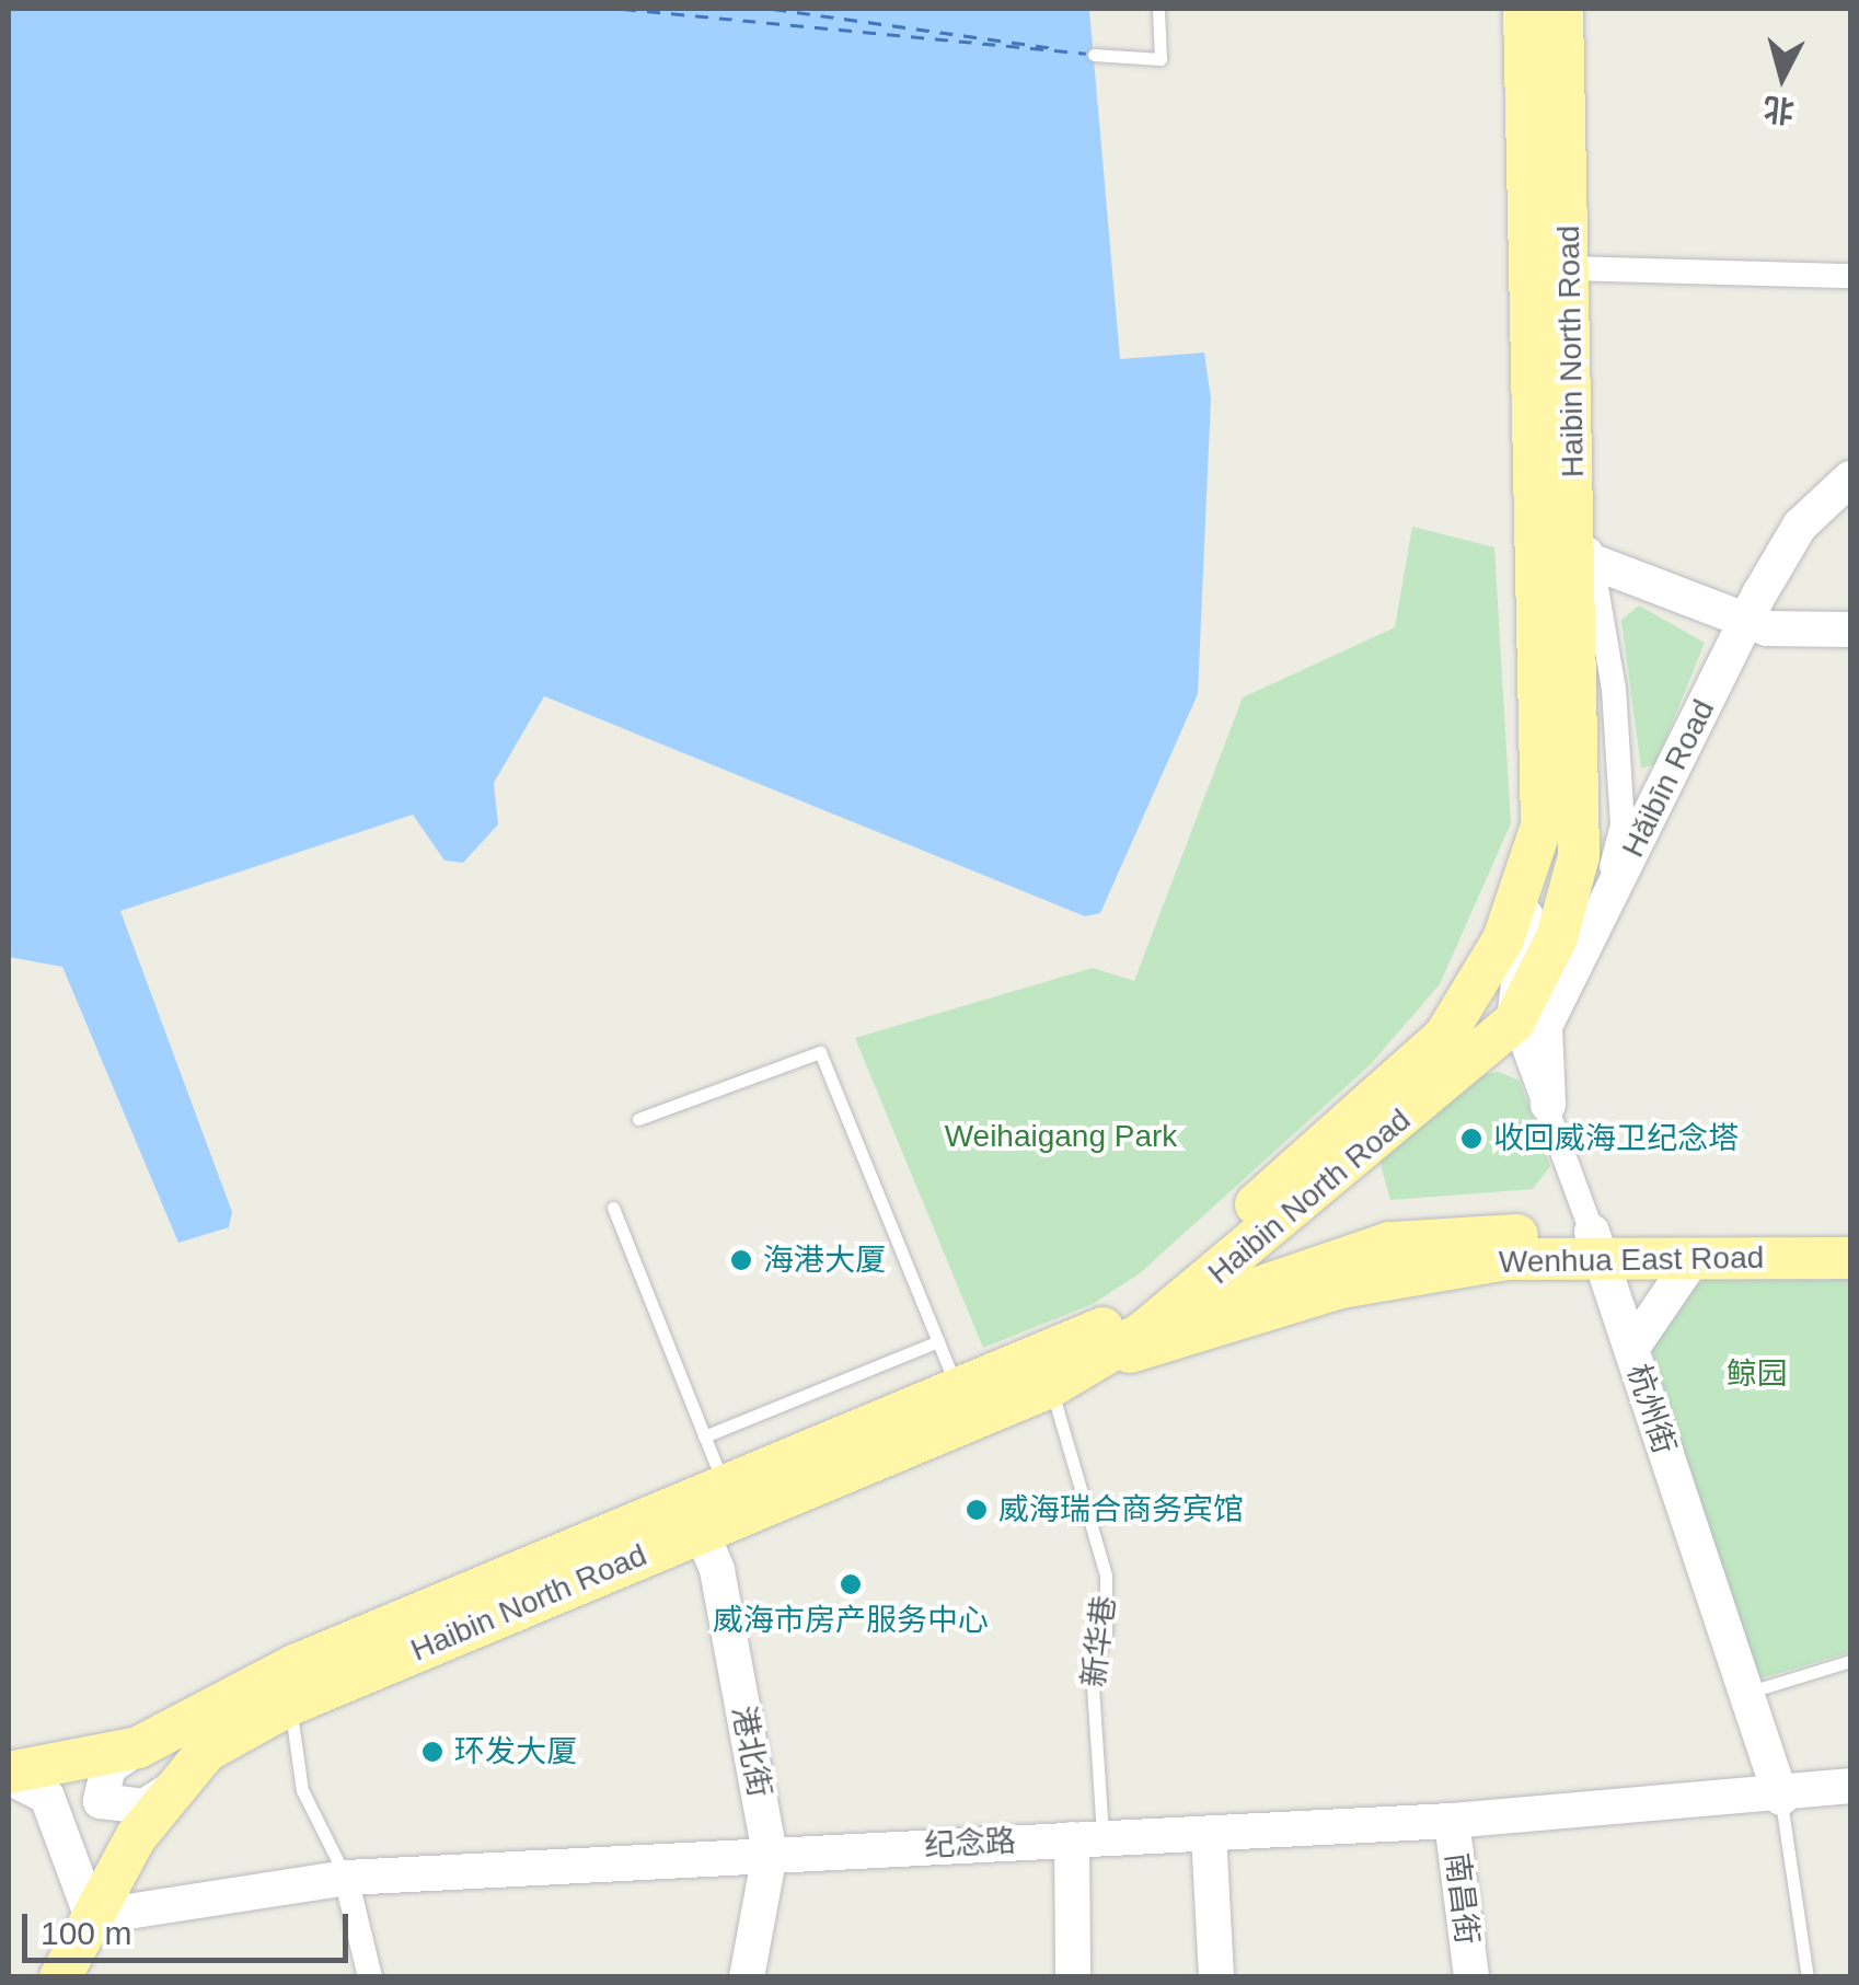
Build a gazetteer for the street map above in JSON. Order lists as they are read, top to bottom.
{
  "streets": {
    "main road": ["Haibin North Road", "Wenhua East Road"],
    "street": [
      "Hǎibīn Road",
      "杭州街",
      "港北街",
      "纪念路",
      "南昌街"
    ],
    "lane": ["新华巷"]
  },
  "crossings": [
    ["Haibin North Road", "Wenhua East Road"],
    ["Haibin North Road", "杭州街"],
    ["Haibin North Road", "新华巷"],
    ["Haibin North Road", "港北街"],
    ["Haibin North Road", "纪念路"],
    ["Hǎibīn Road", "杭州街"],
    ["Wenhua East Road", "杭州街"],
    ["Wenhua East Road", "新华巷"],
    ["杭州街", "纪念路"],
    ["新华巷", "纪念路"],
    ["港北街", "纪念路"],
    ["纪念路", "南昌街"]
  ],
  "parks": ["Weihaigang Park", "鲸园"],
  "places": [
    "收回威海卫纪念塔",
    "海港大厦",
    "威海瑞合商务宾馆",
    "威海市房产服务中心",
    "环发大厦"
  ],
  "scale_bar": "100 m",
  "north": "bottom"
}
